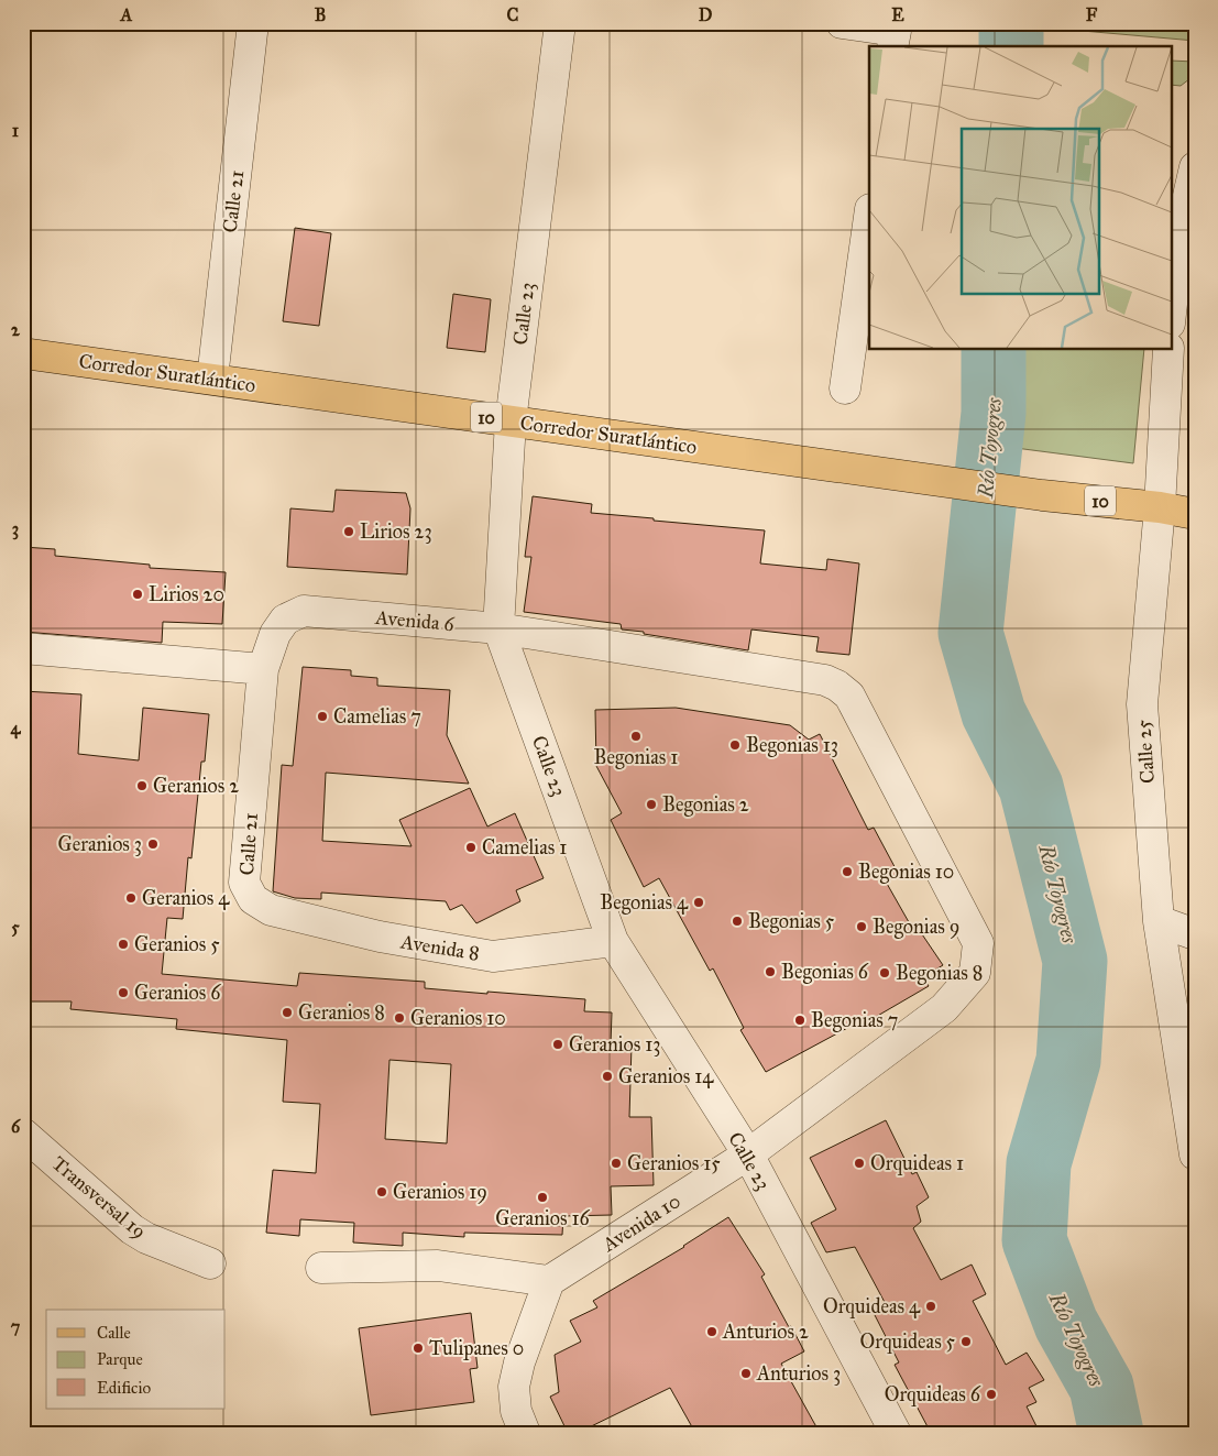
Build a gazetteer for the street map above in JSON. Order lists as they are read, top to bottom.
{
  "streets": {
    "main road": ["Corredor Suratlántico", "10"],
    "street": [
      "Calle 21",
      "Calle 23",
      "Avenida 6",
      "Calle 25",
      "Avenida 8",
      "Transversal 19",
      "Avenida 10"
    ]
  },
  "crossings": [
    ["Calle 21", "Corredor Suratlántico"],
    ["Calle 21", "Avenida 6"],
    ["Calle 21", "Avenida 8"],
    ["Calle 23", "Corredor Suratlántico"],
    ["Calle 23", "Avenida 6"],
    ["Calle 23", "Avenida 8"],
    ["Calle 23", "Avenida 10"],
    ["Corredor Suratlántico", "Calle 25"],
    ["Avenida 6", "Avenida 10"]
  ],
  "water": ["Río Toyogres"],
  "places": [
    "Lirios 23",
    "Lirios 20",
    "Camelias 7",
    "Begonias 1",
    "Begonias 13",
    "Geranios 2",
    "Begonias 2",
    "Geranios 3",
    "Camelias 1",
    "Begonias 10",
    "Geranios 4",
    "Begonias 4",
    "Begonias 5",
    "Begonias 9",
    "Geranios 5",
    "Begonias 6",
    "Begonias 8",
    "Geranios 6",
    "Geranios 8",
    "Geranios 10",
    "Begonias 7",
    "Geranios 13",
    "Geranios 14",
    "Geranios 15",
    "Orquideas 1",
    "Geranios 19",
    "Geranios 16",
    "Orquideas 4",
    "Anturios 2",
    "Orquideas 5",
    "Tulipanes 0",
    "Anturios 3",
    "Orquideas 6"
  ],
  "legend": ["Calle", "Parque", "Edificio"],
  "grid": {
    "columns": [
      "A",
      "B",
      "C",
      "D",
      "E",
      "F"
    ],
    "rows": [
      "1",
      "2",
      "3",
      "4",
      "5",
      "6",
      "7"
    ]
  }
}
